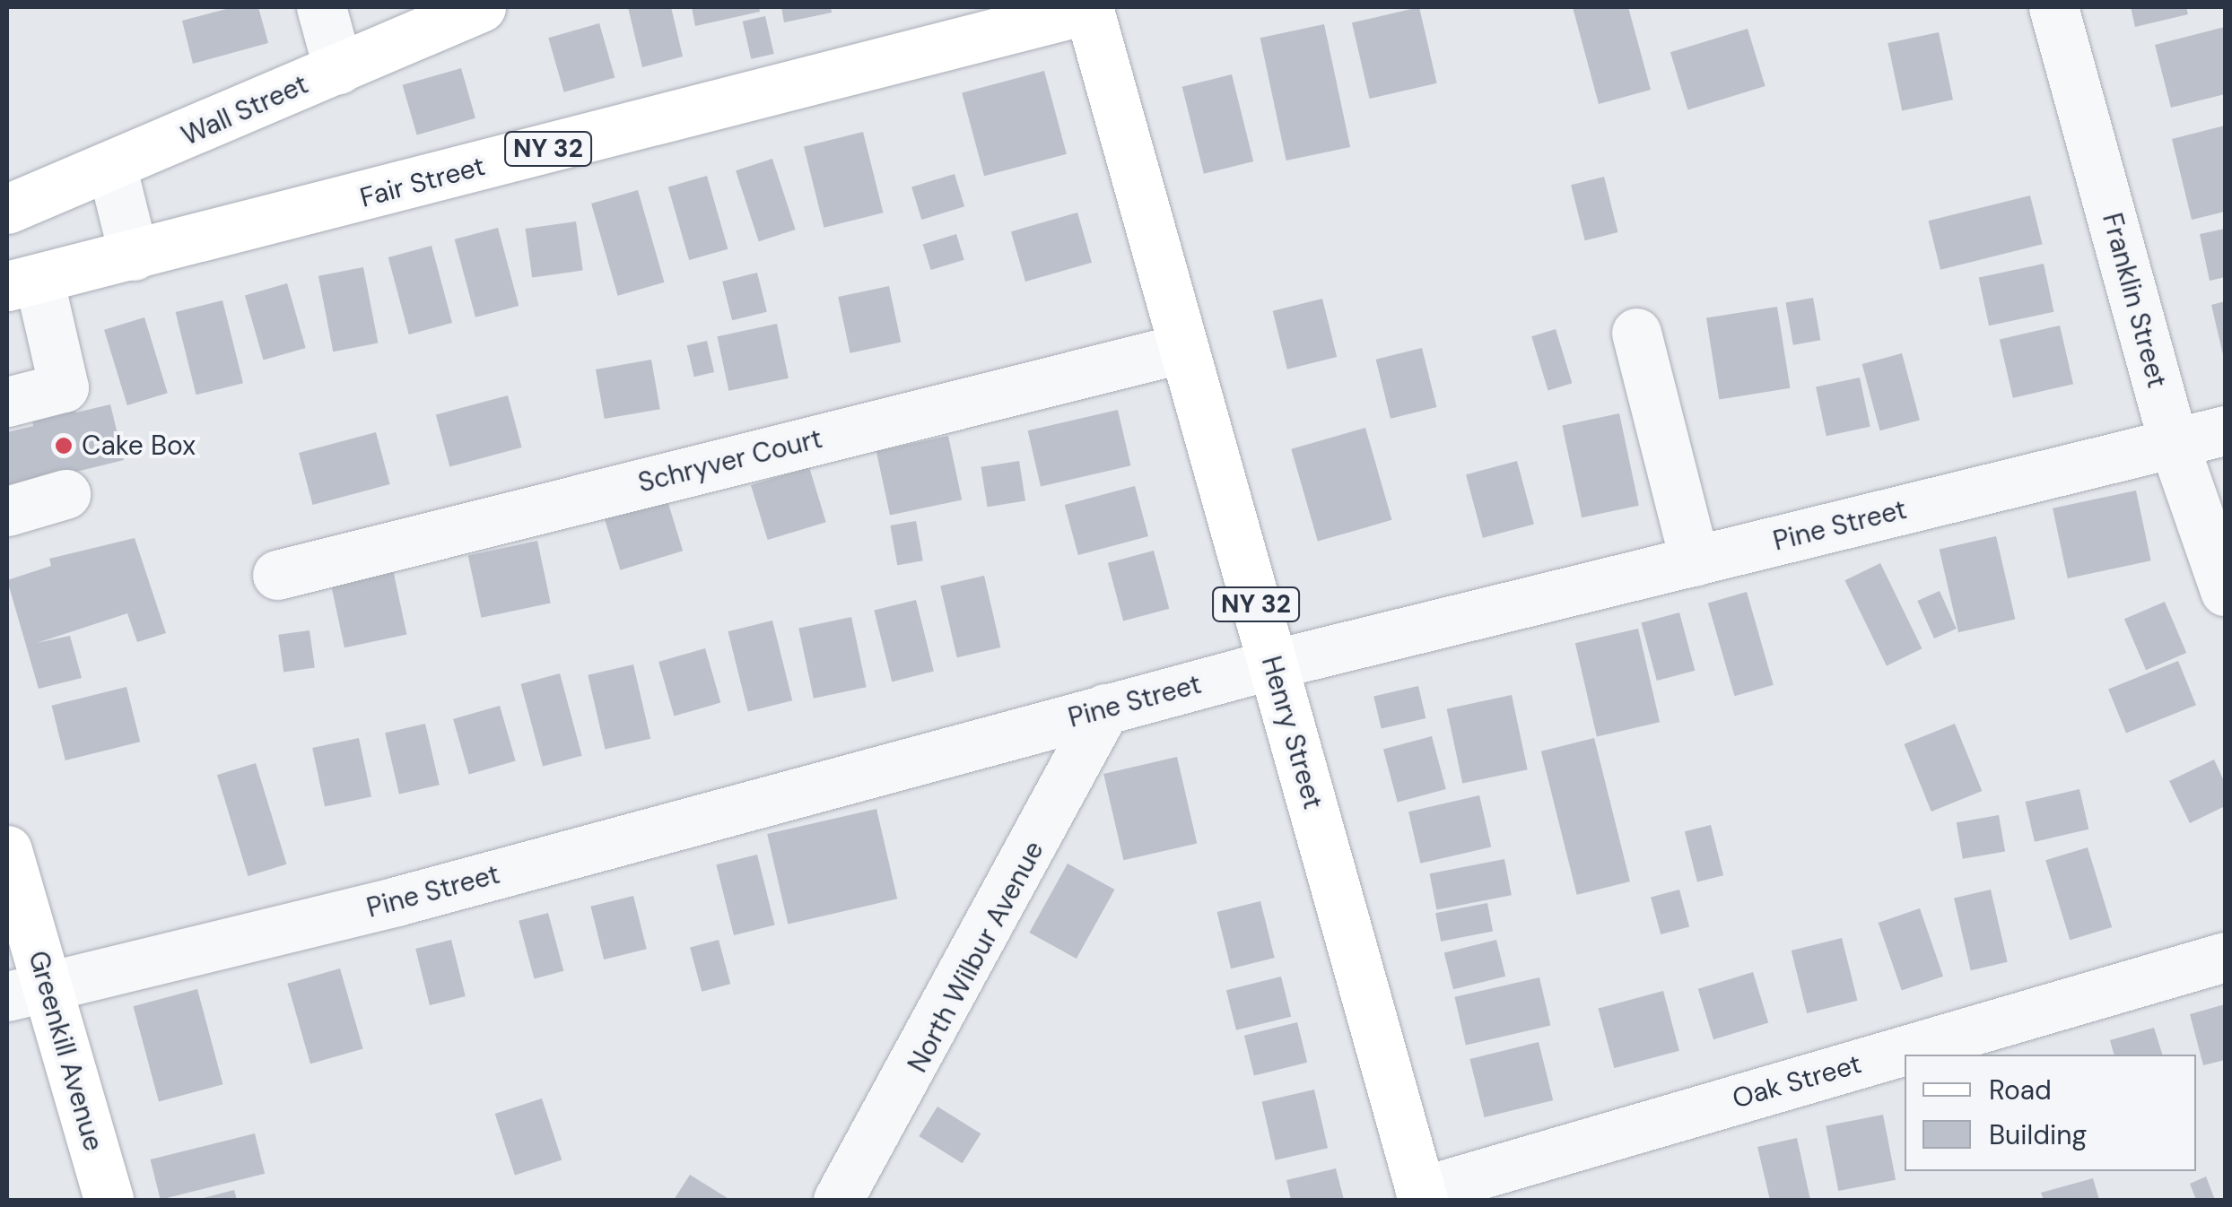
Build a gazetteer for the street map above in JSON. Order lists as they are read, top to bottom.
{
  "streets": {
    "main road": [
      "Wall Street",
      "NY 32",
      "Fair Street",
      "Henry Street",
      "Greenkill Avenue"
    ],
    "street": [
      "Franklin Street",
      "Schryver Court",
      "Pine Street",
      "North Wilbur Avenue",
      "Oak Street"
    ]
  },
  "crossings": [
    ["Fair Street", "Henry Street"],
    ["Franklin Street", "Pine Street"],
    ["Schryver Court", "Henry Street"],
    ["Pine Street", "Henry Street"],
    ["Pine Street", "North Wilbur Avenue"],
    ["Pine Street", "Greenkill Avenue"],
    ["Henry Street", "Oak Street"]
  ],
  "places": ["Cake Box"],
  "legend": ["Road", "Building"]
}
